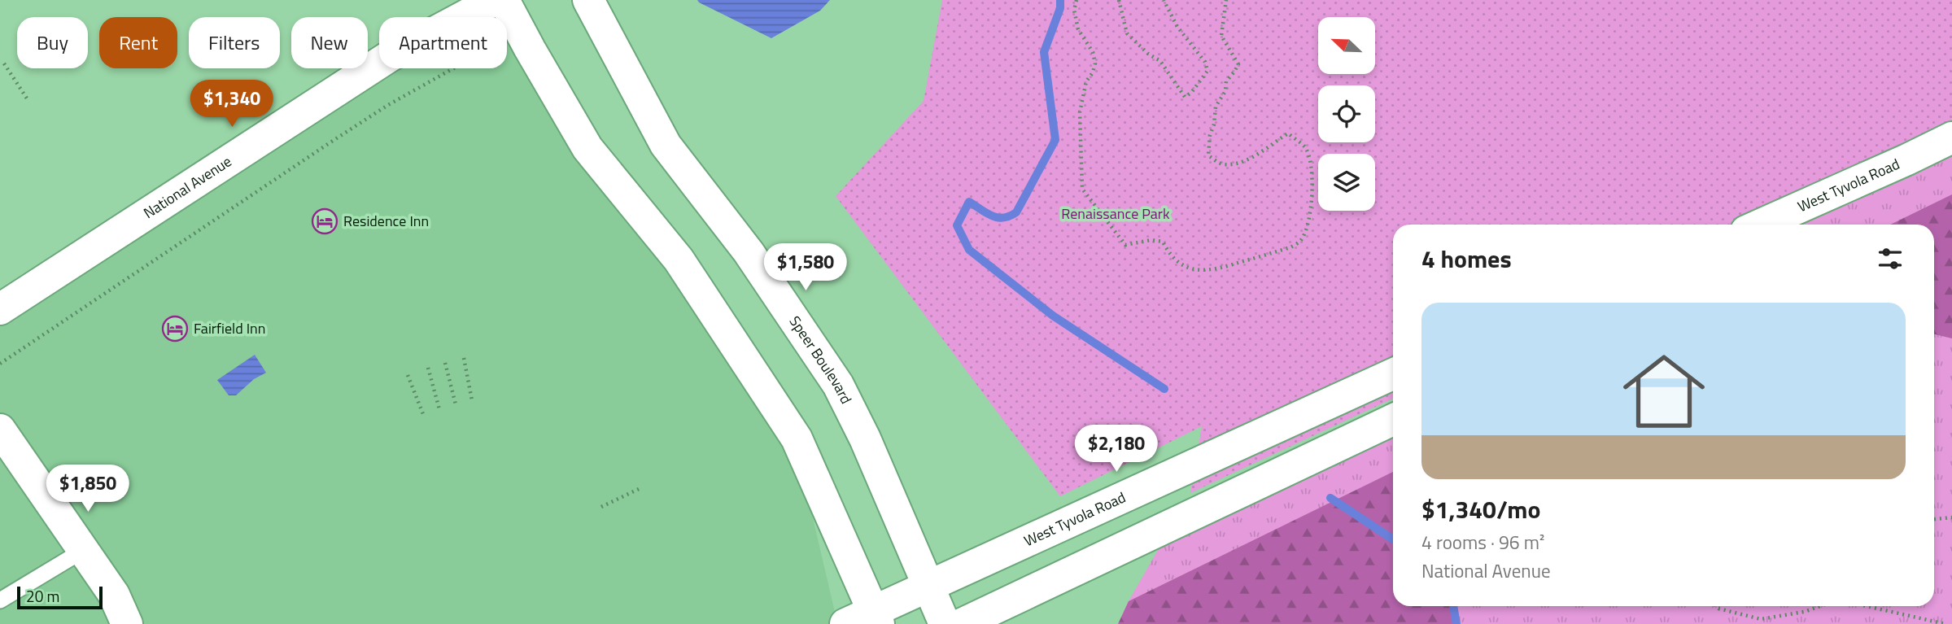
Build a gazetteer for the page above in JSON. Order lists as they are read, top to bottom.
{
  "streets": {
    "street": ["West Tyvola Road", "National Avenue", "Speer Boulevard"]
  },
  "crossings": [
    ["West Tyvola Road", "Speer Boulevard"]
  ],
  "parks": ["Renaissance Park"],
  "places": {
    "hotel": ["Residence Inn", "Fairfield Inn"]
  },
  "scale_bar": "20 m",
  "north": "top left",
  "page": {
    "chip": [
      "Buy",
      "Rent",
      "Filters",
      "New",
      "Apartment"
    ],
    "price": [
      "$1,340",
      "$1,580",
      "$2,180",
      "$1,850"
    ],
    "heading": "4 homes",
    "list": [
      {
        "name": "$1,340/mo",
        "note": "4 rooms · 96 m² · National Avenue"
      }
    ],
    "scale": "20 m"
  }
}
